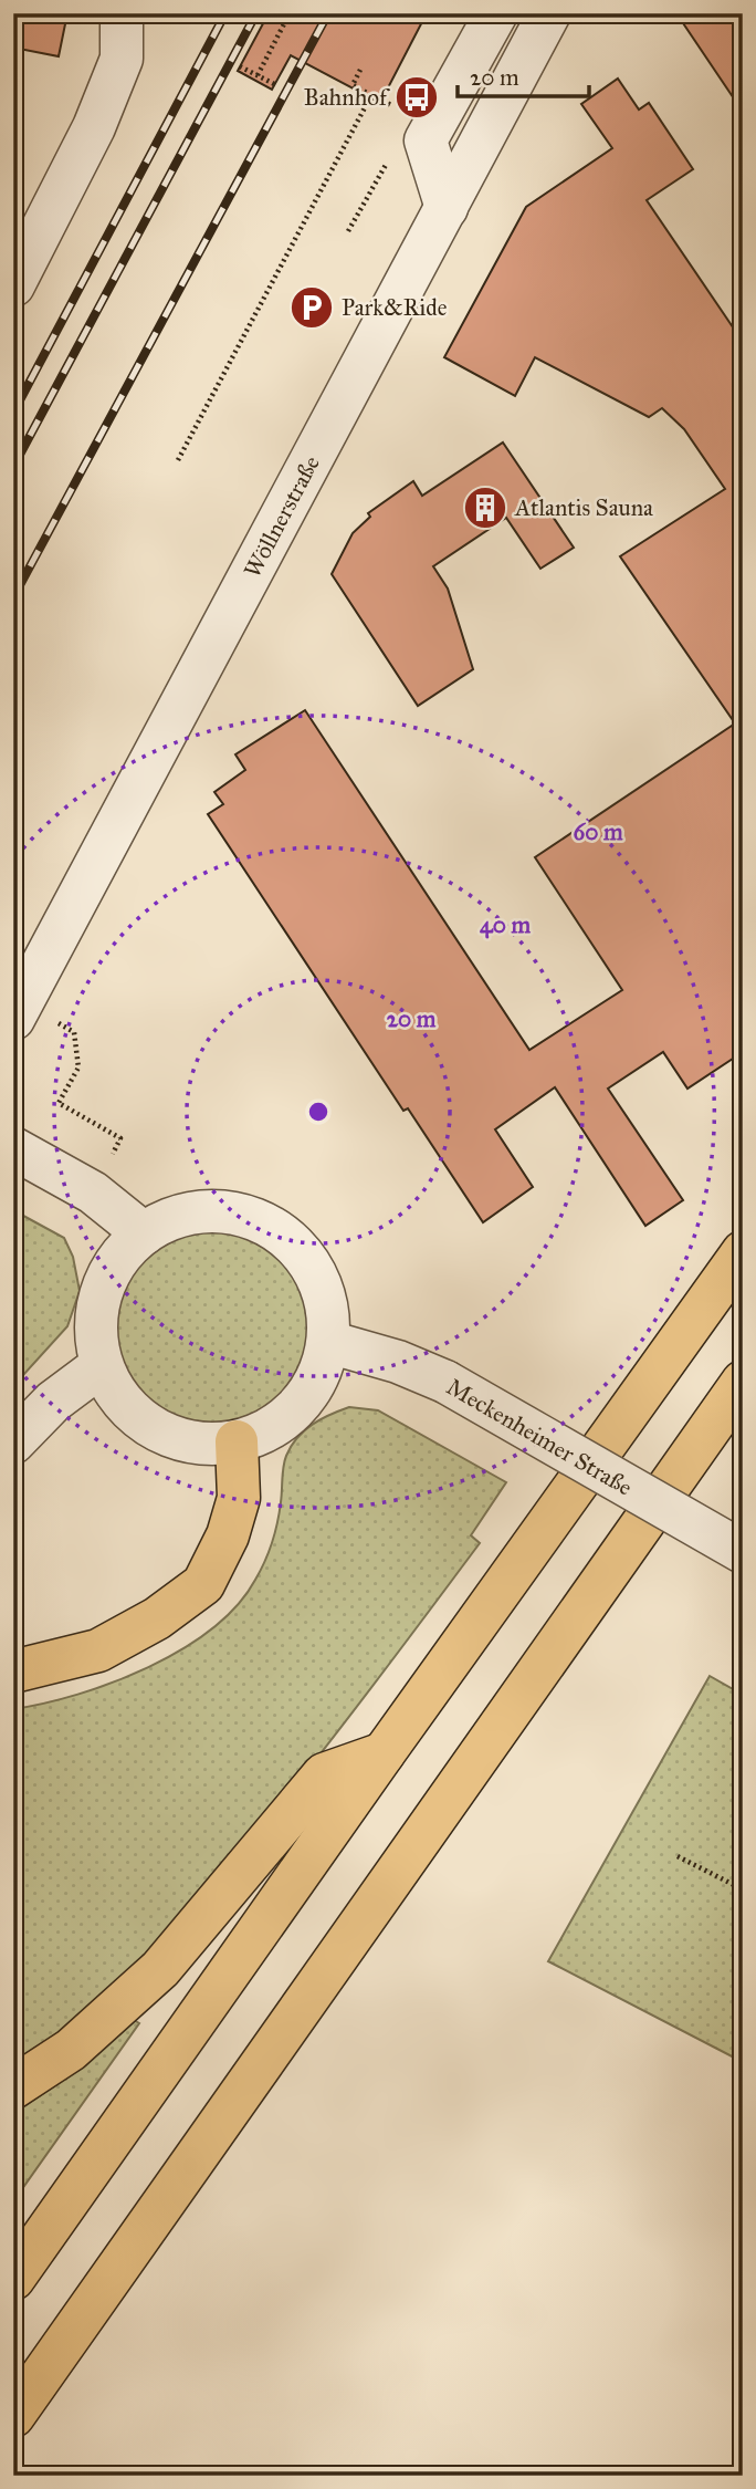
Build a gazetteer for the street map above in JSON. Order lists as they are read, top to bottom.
{
  "streets": {
    "street": ["Wöllnerstraße", "Meckenheimer Straße"]
  },
  "places": {
    "bus stop": ["Bahnhof"],
    "parking": ["Park&Ride"],
    "building": ["Atlantis Sauna"]
  },
  "scale_bar": "20 m",
  "rings": ["60 m", "40 m", "20 m"]
}
